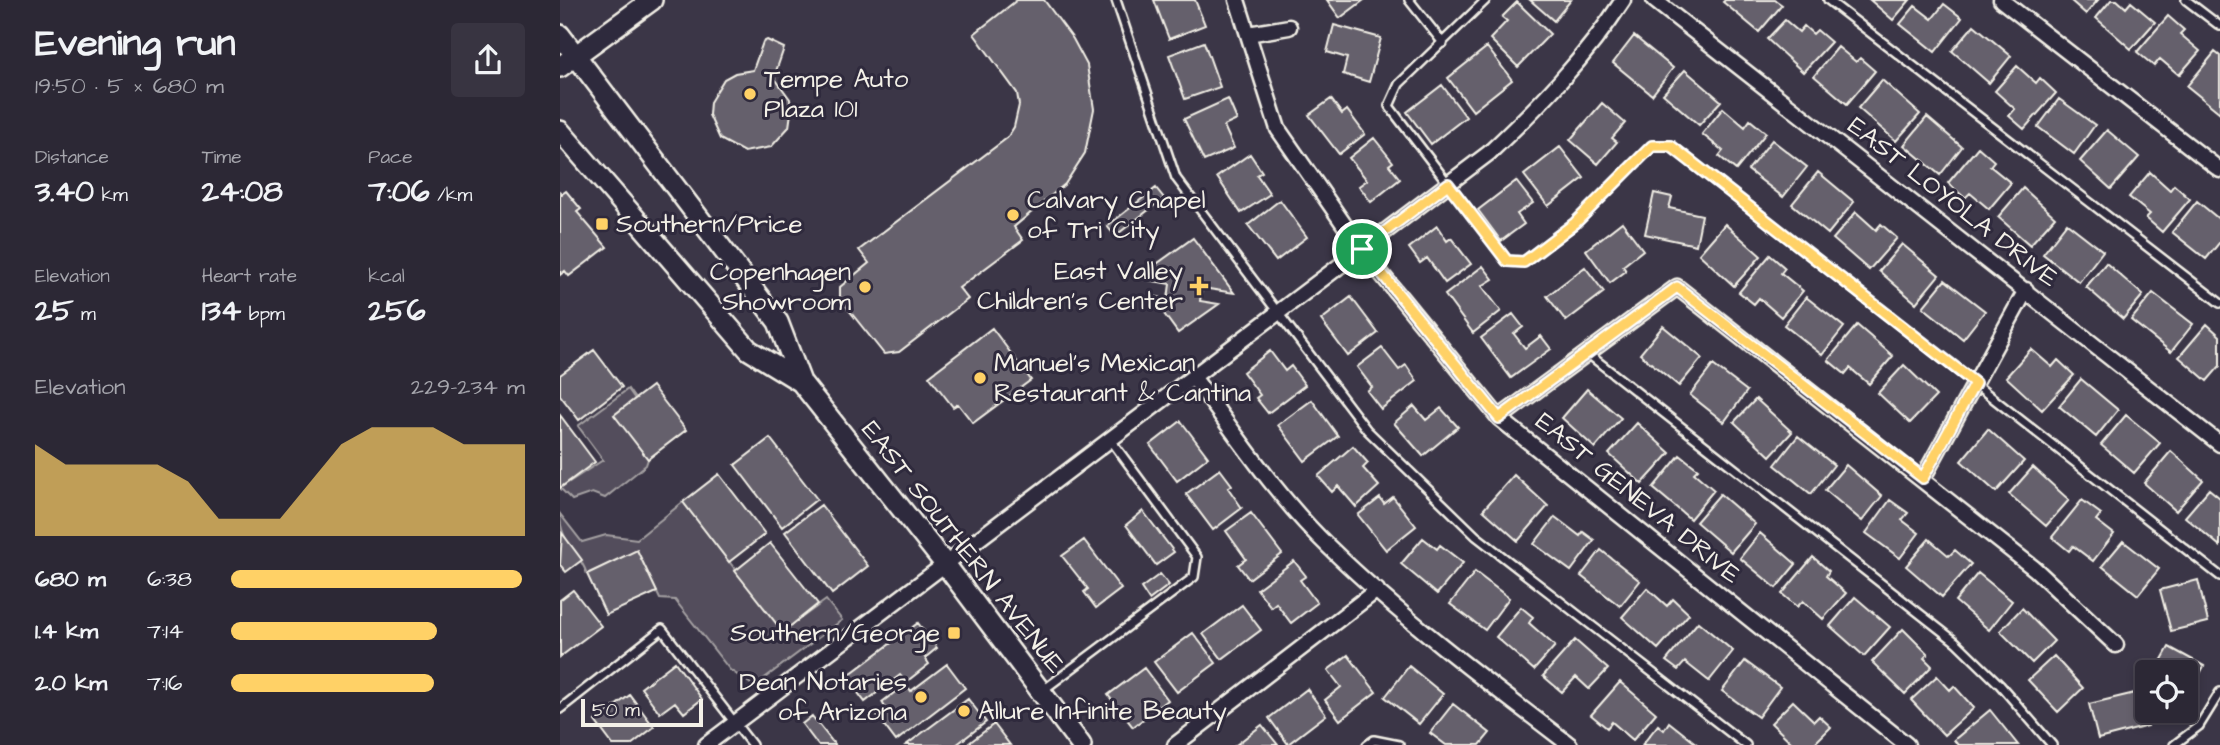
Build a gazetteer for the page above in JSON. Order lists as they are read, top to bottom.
{
  "streets": {
    "main road": ["EAST SOUTHERN AVENUE"],
    "street": ["EAST LOYOLA DRIVE", "EAST GENEVA DRIVE"]
  },
  "places": {
    "other": [
      "Tempe Auto Plaza 101",
      "Calvary Chapel of Tri City",
      "Copenhagen Showroom",
      "Manuel's Mexican Restaurant & Cantina",
      "Dean Notaries of Arizona",
      "Allure Infinite Beauty"
    ],
    "transit": ["Southern/Price", "Southern/George"],
    "health": ["East Valley Children's Center"]
  },
  "scale_bar": "50 m",
  "page": {
    "heading": ["Evening run", "19:50 · 5 × 680 m"],
    "stats": [
      ["Distance", "3.40 km"],
      ["Time", "24:08"],
      ["Pace", "7:06 /km"],
      ["Elevation", "25 m"],
      ["Heart rate", "134 bpm"],
      ["kcal", "256"]
    ],
    "chart": ["Elevation", "229–234 m"],
    "list": [
      {
        "name": "680 m",
        "note": "6:38"
      },
      {
        "name": "1.4 km",
        "note": "7:14"
      },
      {
        "name": "2.0 km",
        "note": "7:16"
      }
    ],
    "scale": "50 m"
  }
}
